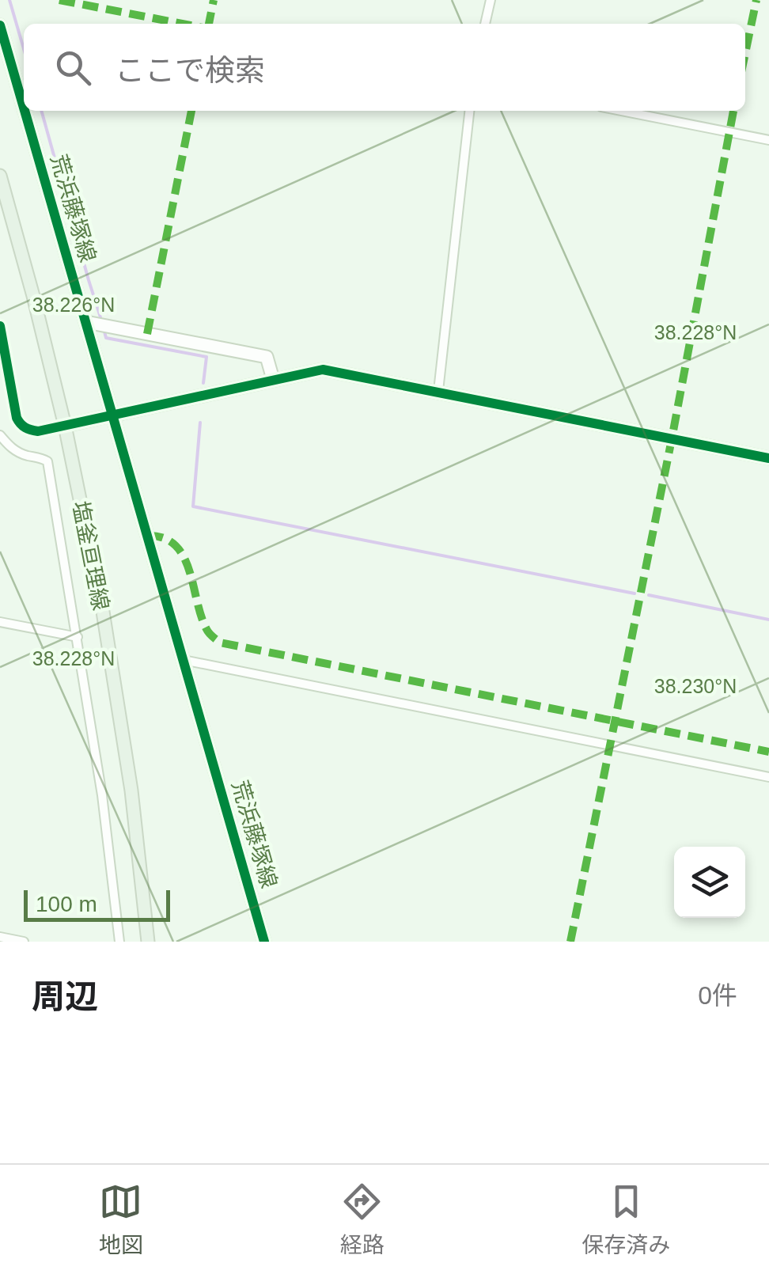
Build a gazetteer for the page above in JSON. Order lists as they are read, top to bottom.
{
  "streets": {
    "main road": ["塩釜亘理線"],
    "street": ["荒浜藤塚線"]
  },
  "scale_bar": "100 m",
  "page": {
    "search": "ここで検索",
    "scale": "100 m",
    "heading": ["周辺", "0件"],
    "nav": ["地図", "経路", "保存済み"]
  },
  "coordinates": ["38.226°N", "38.228°N", "38.230°N"]
}
